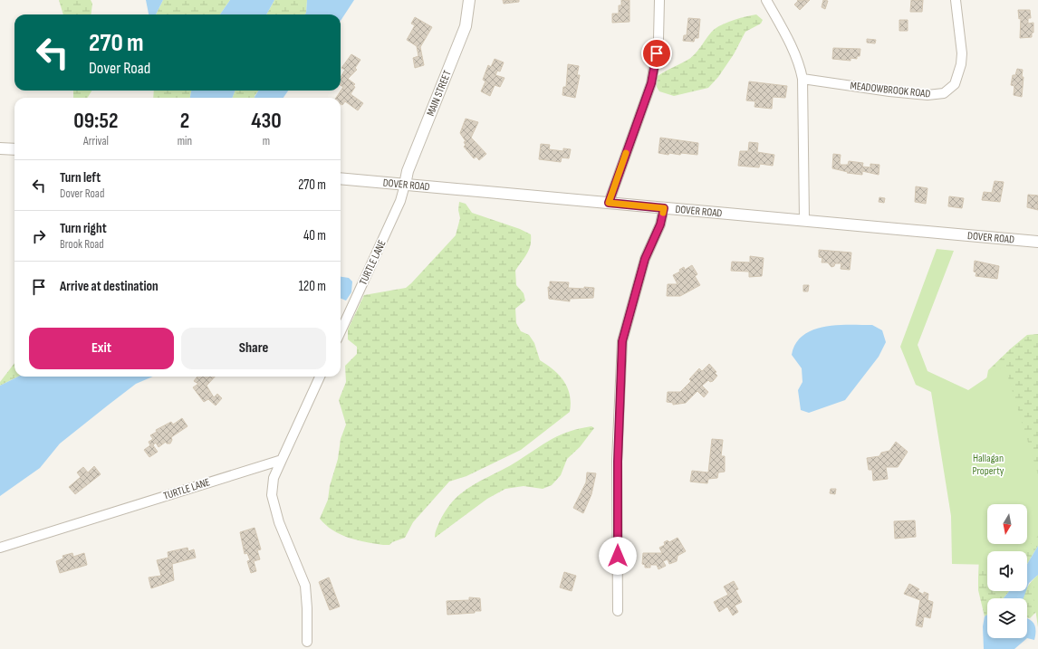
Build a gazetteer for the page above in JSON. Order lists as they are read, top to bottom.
{
  "streets": {
    "street": [
      "MEADOWBROOK ROAD",
      "MAIN STREET",
      "DOVER ROAD",
      "TURTLE LANE"
    ]
  },
  "crossings": [
    ["MAIN STREET", "DOVER ROAD"],
    ["MAIN STREET", "TURTLE LANE"],
    ["DOVER ROAD", "TURTLE LANE"]
  ],
  "parks": ["Hallagan Property"],
  "north": "bottom",
  "page": {
    "turn": ["270 m", "Dover Road"],
    "eta": [
      "09:52",
      "Arrival",
      "2",
      "min",
      "430",
      "m"
    ],
    "list": [
      {
        "name": "Turn left",
        "note": "Dover Road",
        "value": "270 m"
      },
      {
        "name": "Turn right",
        "note": "Brook Road",
        "value": "40 m"
      },
      {
        "name": "Arrive at destination",
        "value": "120 m"
      }
    ],
    "buttons": ["Exit", "Share"]
  }
}
